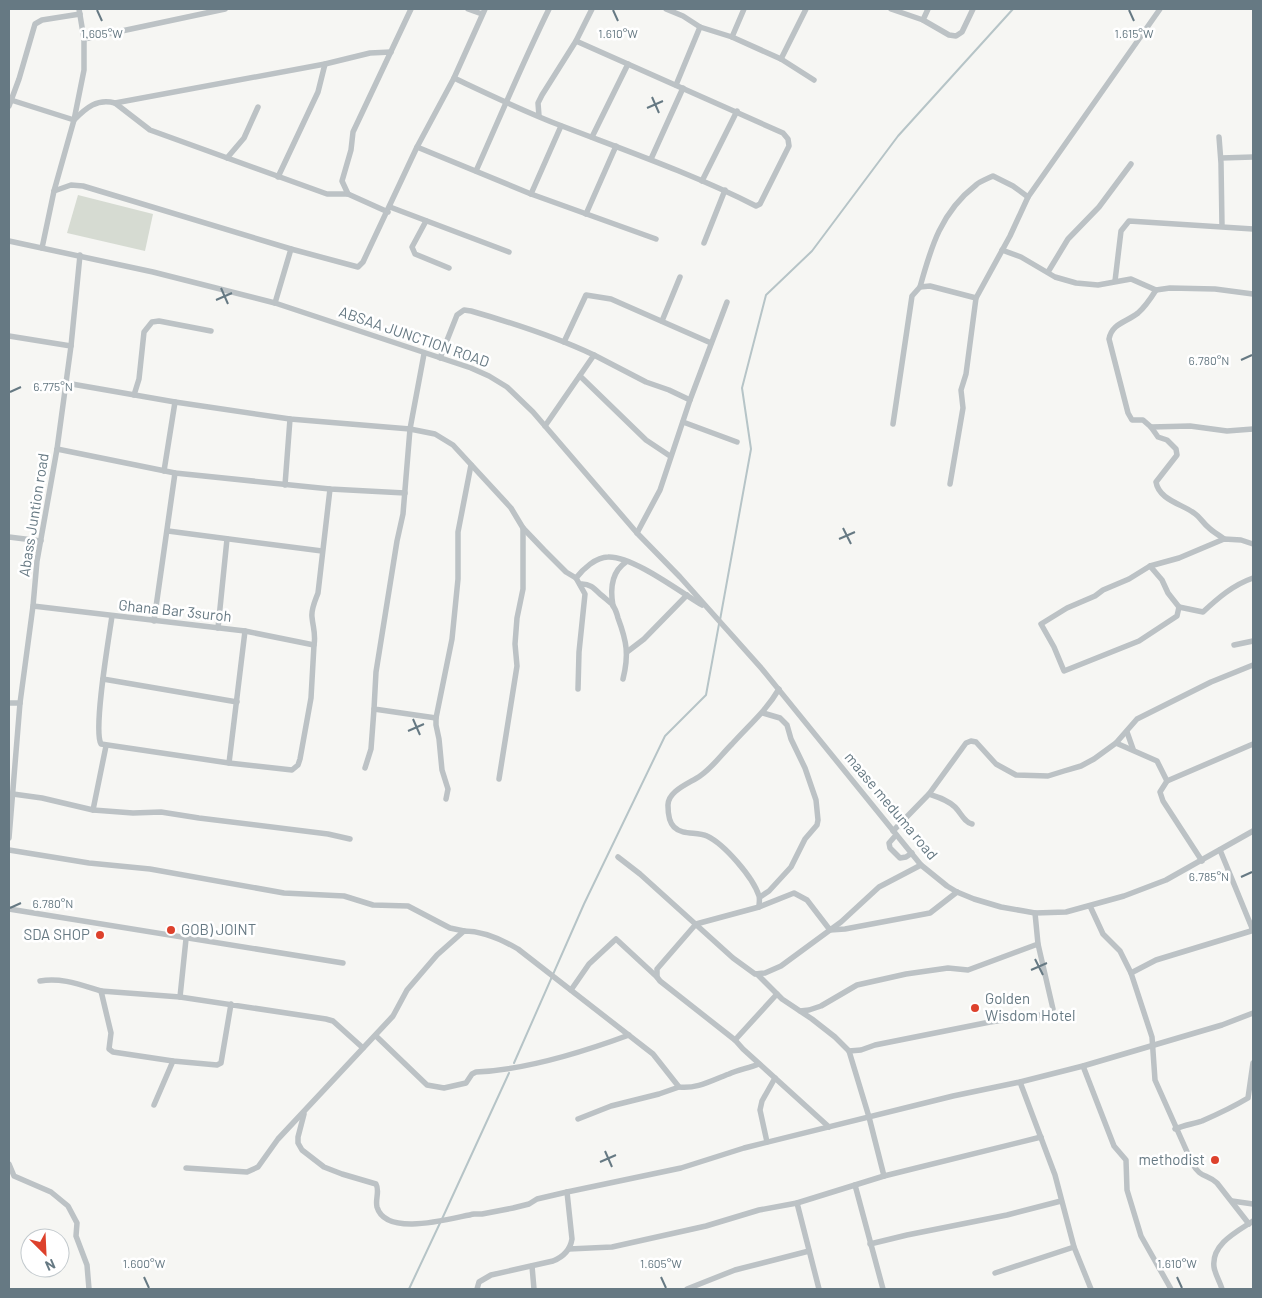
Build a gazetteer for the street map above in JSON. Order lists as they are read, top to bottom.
{
  "streets": {
    "street": [
      "ABSAA JUNCTION ROAD",
      "Abass Juntion road",
      "Ghana Bar 3suroh",
      "maase meduma road"
    ]
  },
  "crossings": [
    ["ABSAA JUNCTION ROAD", "Abass Juntion road"],
    ["ABSAA JUNCTION ROAD", "maase meduma road"],
    ["Abass Juntion road", "Ghana Bar 3suroh"]
  ],
  "places": [
    "GOB) JOINT",
    "SDA SHOP",
    "Golden Wisdom Hotel",
    "methodist"
  ],
  "north": "bottom right",
  "coordinates": [
    "1.605°W",
    "1.610°W",
    "1.615°W",
    "6.780°N",
    "6.775°N",
    "6.785°N",
    "1.600°W"
  ]
}
